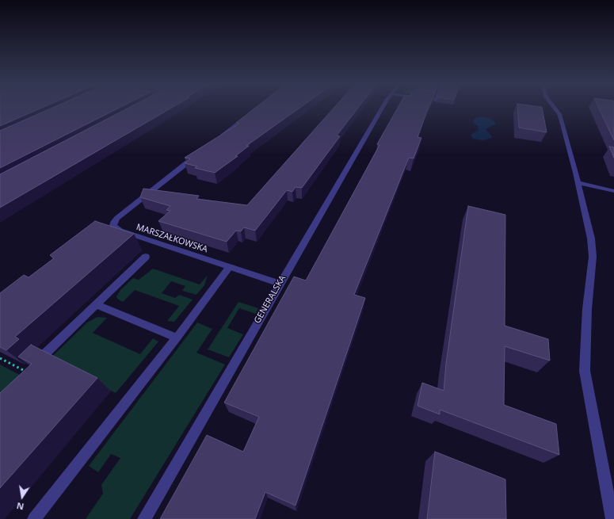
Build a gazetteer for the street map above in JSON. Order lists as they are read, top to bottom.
{
  "streets": {
    "street": ["MARSZAŁKOWSKA", "GENERALSKA"]
  },
  "crossings": [
    ["MARSZAŁKOWSKA", "GENERALSKA"]
  ],
  "north": "bottom"
}
